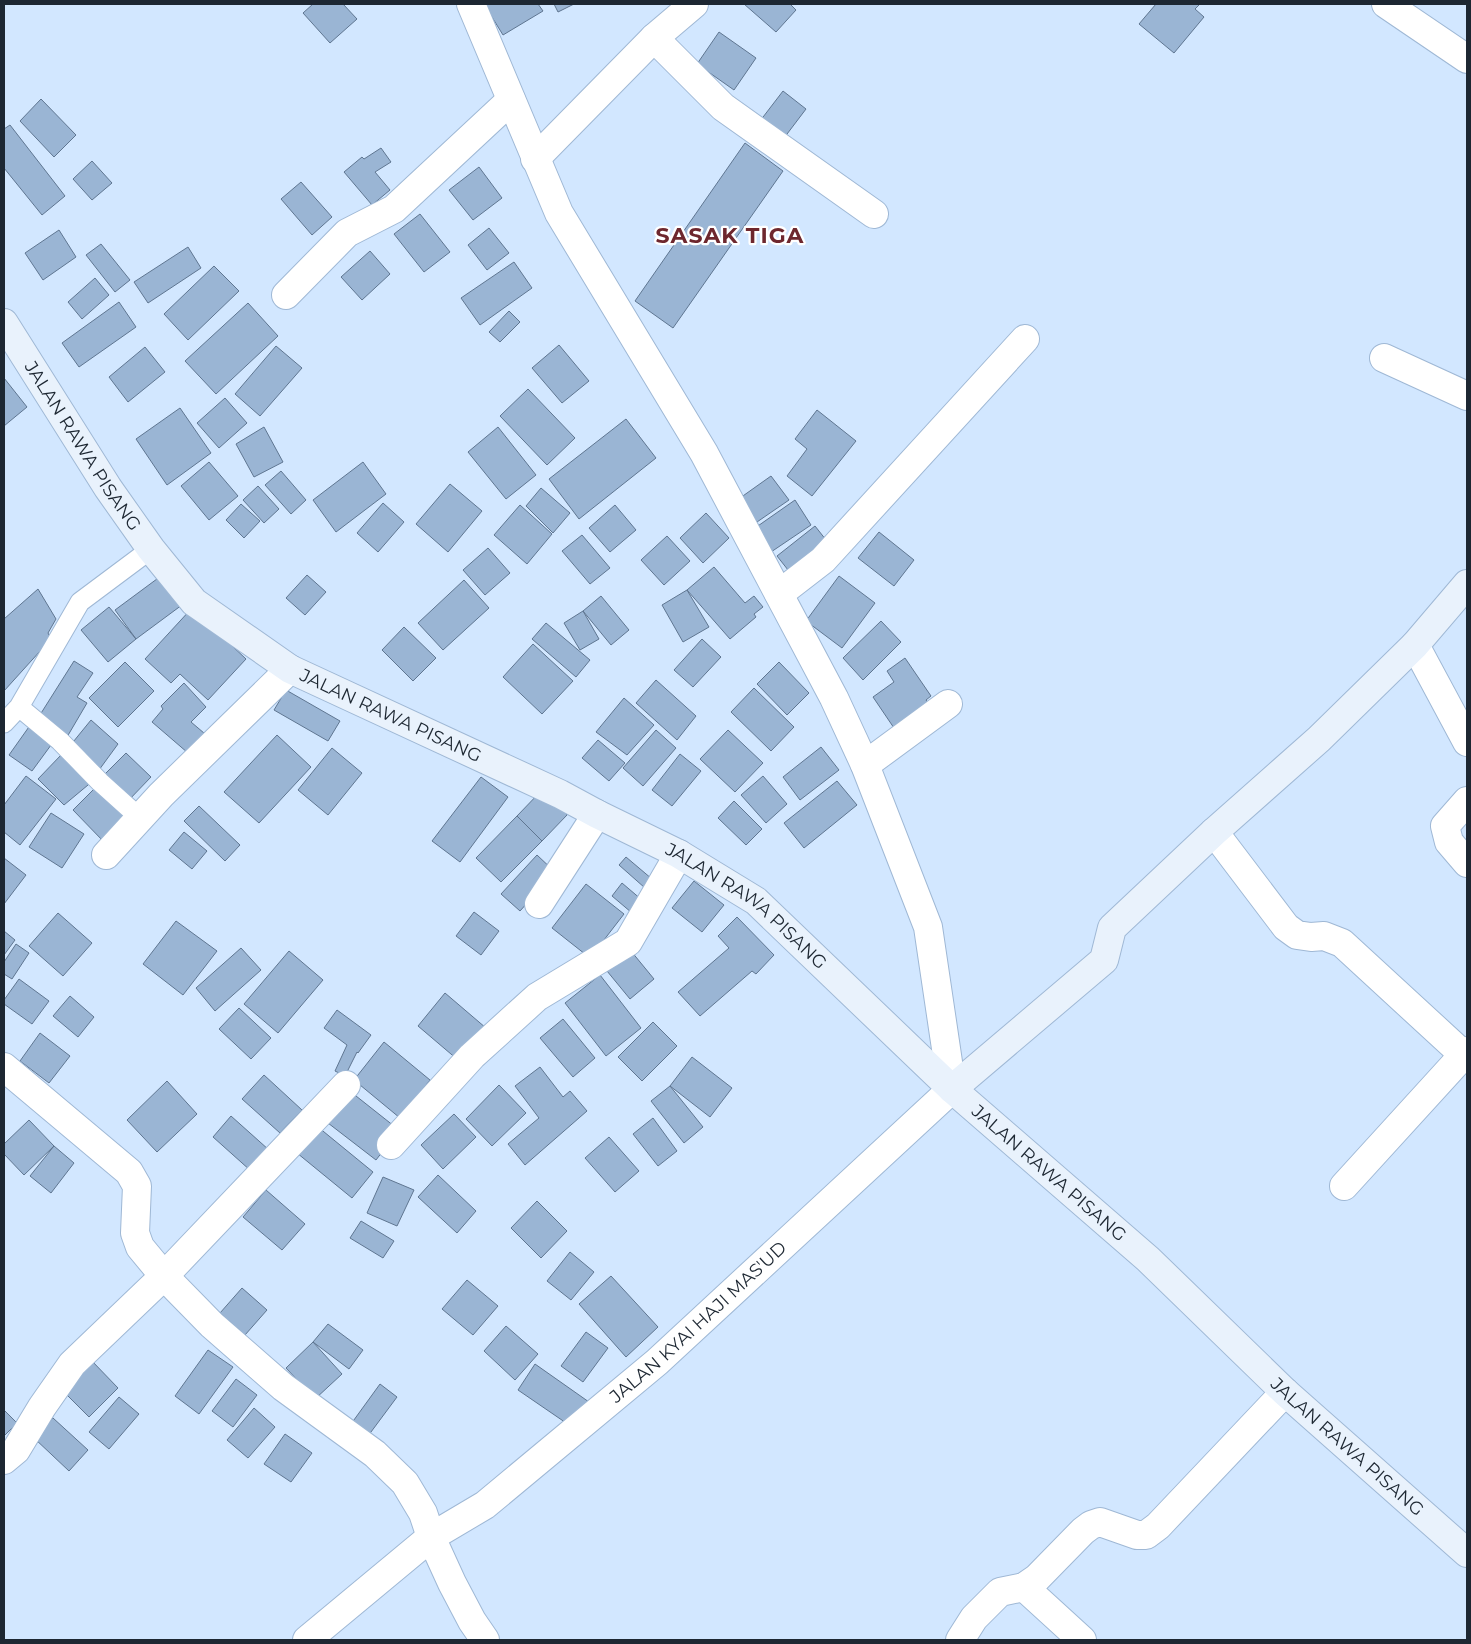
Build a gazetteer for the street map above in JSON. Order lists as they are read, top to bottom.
{
  "streets": {
    "street": ["JALAN RAWA PISANG", "JALAN KYAI HAJI MAS'UD"]
  },
  "crossings": [
    ["JALAN RAWA PISANG", "JALAN KYAI HAJI MAS'UD"]
  ],
  "districts": ["SASAK TIGA"]
}
